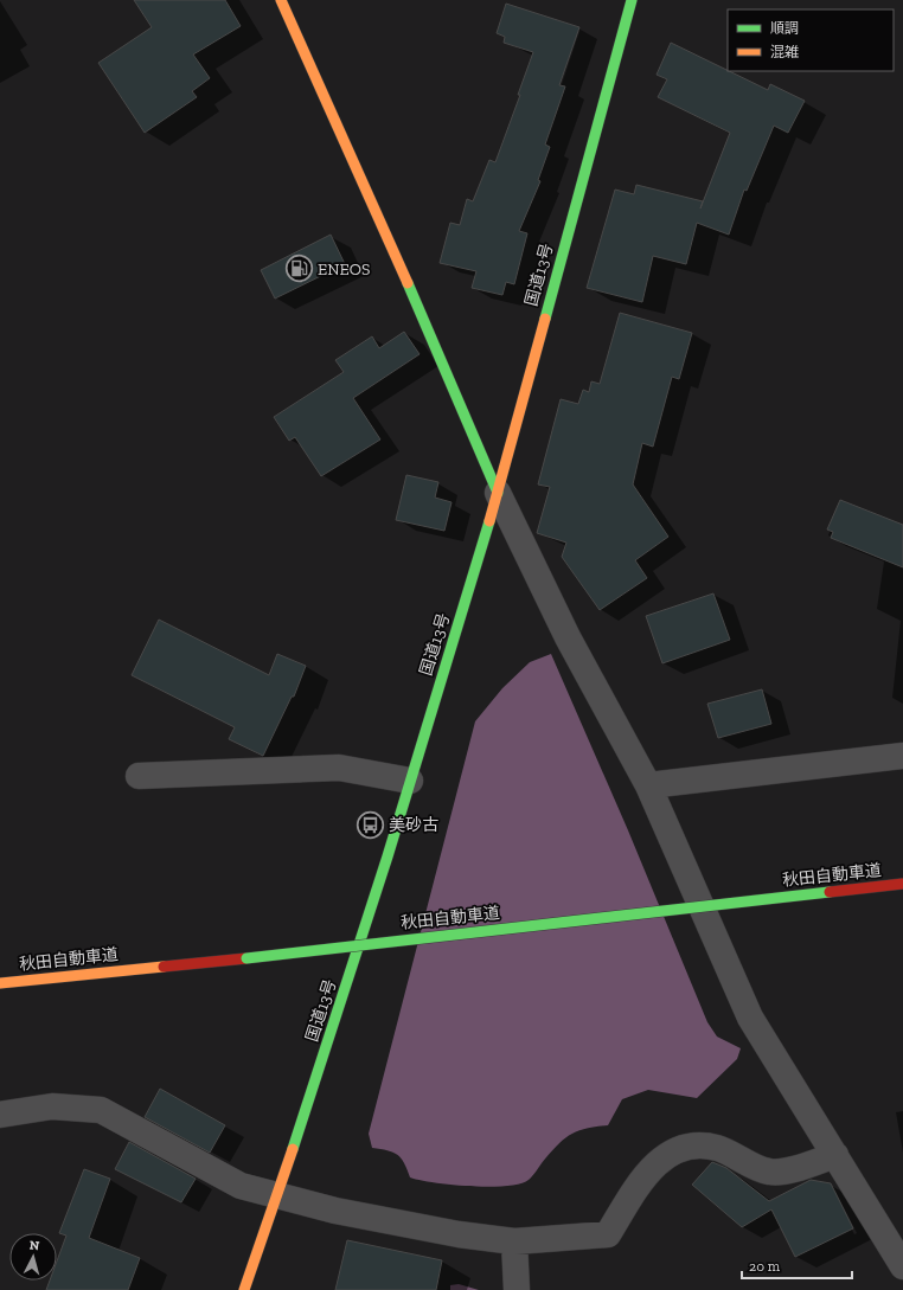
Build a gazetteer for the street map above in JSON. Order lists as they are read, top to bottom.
{
  "streets": {
    "main road": ["国道13号", "秋田自動車道"]
  },
  "places": {
    "fuel station": ["ENEOS"],
    "bus stop": ["美砂古"]
  },
  "legend": ["順調", "混雑"],
  "scale_bar": "20 m",
  "north": "top"
}
